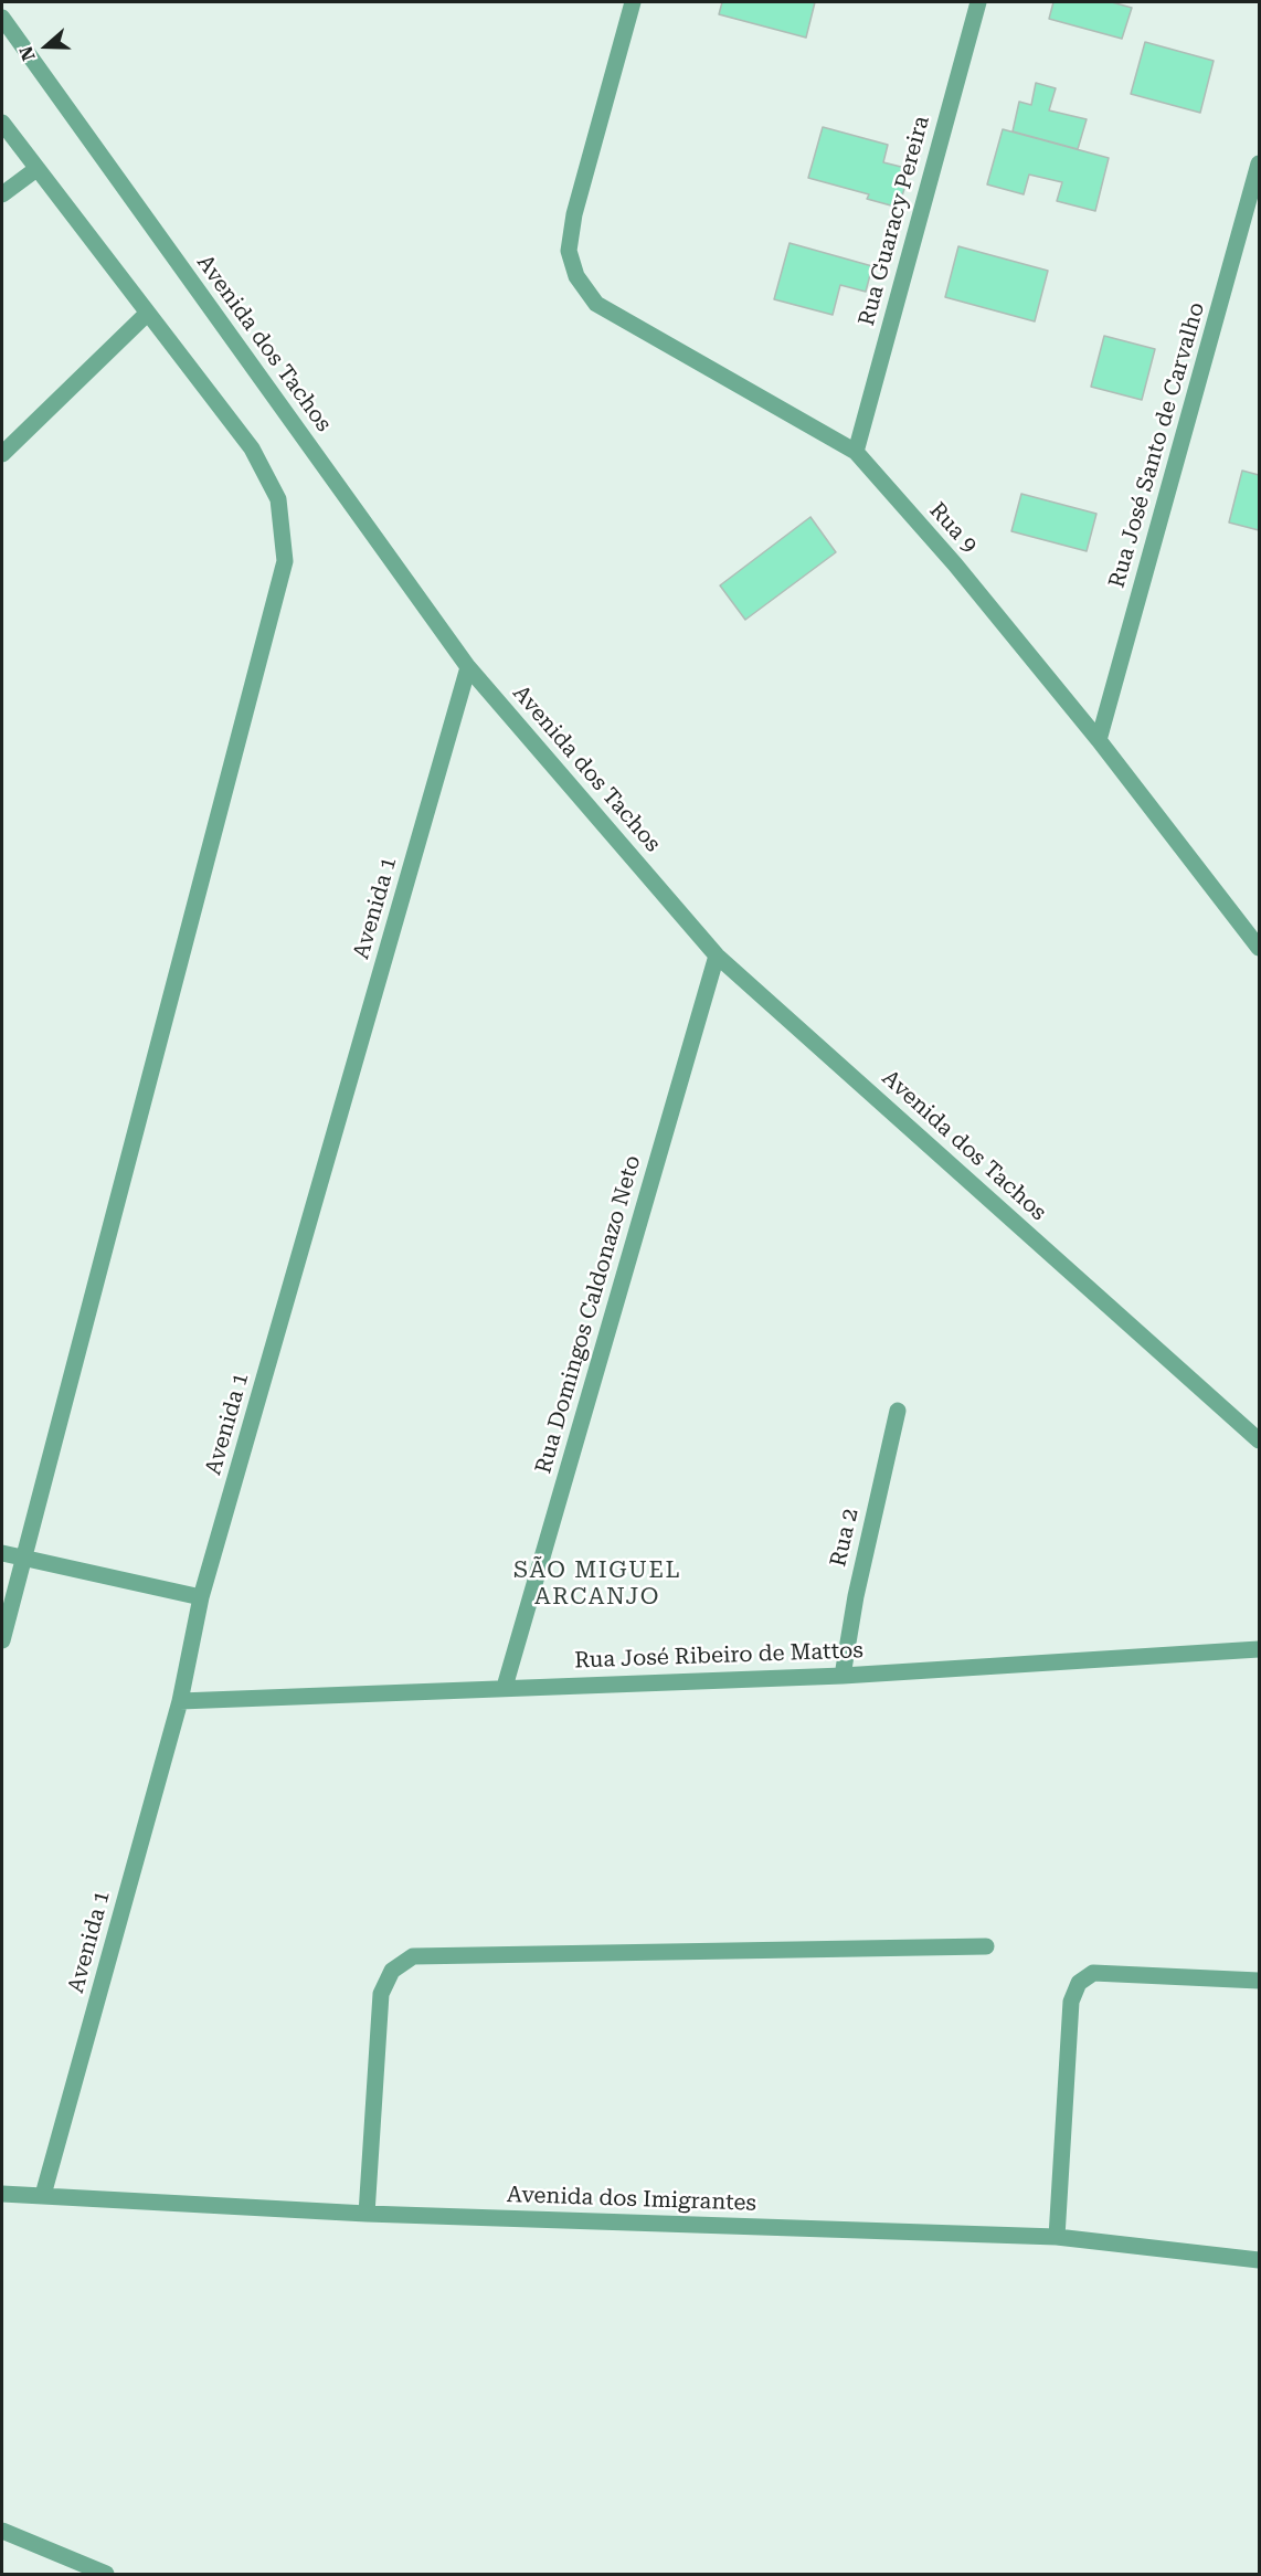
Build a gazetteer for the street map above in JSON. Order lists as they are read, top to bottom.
{
  "streets": {
    "street": [
      "Rua Guaracy Pereira",
      "Avenida dos Tachos",
      "Rua José Santo de Carvalho",
      "Rua 9",
      "Avenida 1",
      "Rua Domingos Caldonazo Neto",
      "Rua 2",
      "Rua José Ribeiro de Mattos",
      "Avenida dos Imigrantes"
    ]
  },
  "crossings": [
    ["Rua Guaracy Pereira", "Rua 9"],
    ["Avenida dos Tachos", "Avenida 1"],
    ["Avenida dos Tachos", "Rua Domingos Caldonazo Neto"],
    ["Rua José Santo de Carvalho", "Rua 9"],
    ["Avenida 1", "Rua José Ribeiro de Mattos"],
    ["Avenida 1", "Avenida dos Imigrantes"],
    ["Rua Domingos Caldonazo Neto", "Rua José Ribeiro de Mattos"],
    ["Rua 2", "Rua José Ribeiro de Mattos"]
  ],
  "districts": ["SÃO MIGUEL ARCANJO"],
  "north": "left"
}
